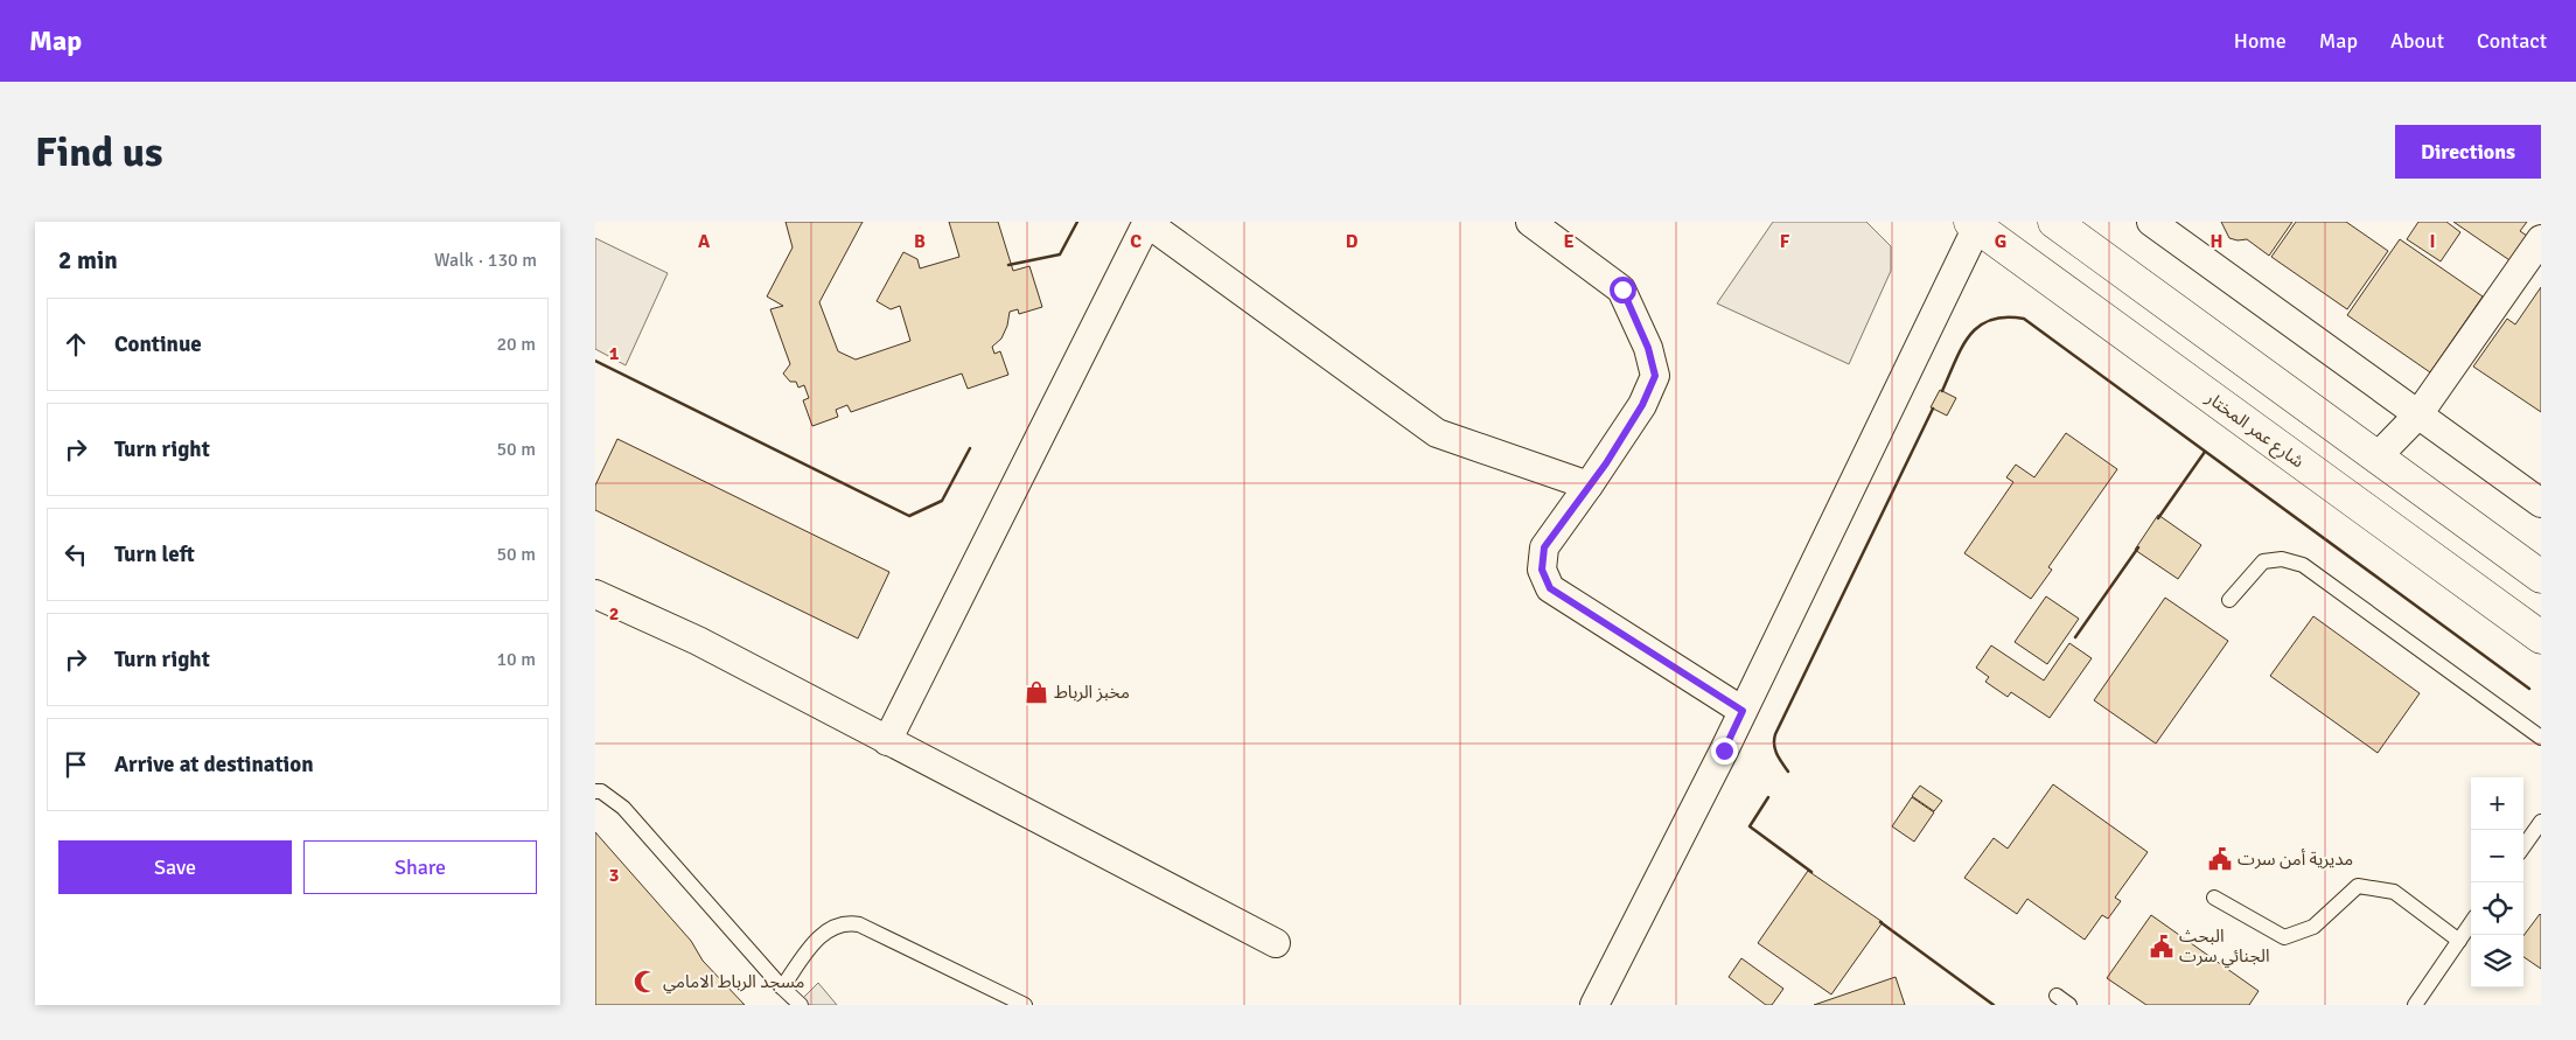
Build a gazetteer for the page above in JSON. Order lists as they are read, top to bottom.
{
  "streets": {
    "main road": ["شارع عمر المختار"]
  },
  "places": {
    "shop": ["مخبز الرباط"],
    "public building": ["مديرية أمن سرت", "البحث الجنائي سرت"],
    "mosque": ["مسجد الرباط الامامي"]
  },
  "page": {
    "header": "Map",
    "nav": [
      "Home",
      "Map",
      "About",
      "Contact"
    ],
    "buttons": [
      "Directions",
      ["Save", "Share"]
    ],
    "title": "Find us",
    "heading": ["2 min", "Walk · 130 m"],
    "list": [
      ["Continue", "20 m"],
      ["Turn right", "50 m"],
      ["Turn left", "50 m"],
      ["Turn right", "10 m"],
      "Arrive at destination"
    ],
    "map_buttons": ["+", "−"]
  },
  "grid": {
    "columns": [
      "A",
      "B",
      "C",
      "D",
      "E",
      "F",
      "G",
      "H",
      "I"
    ],
    "rows": ["1", "2", "3"]
  }
}
